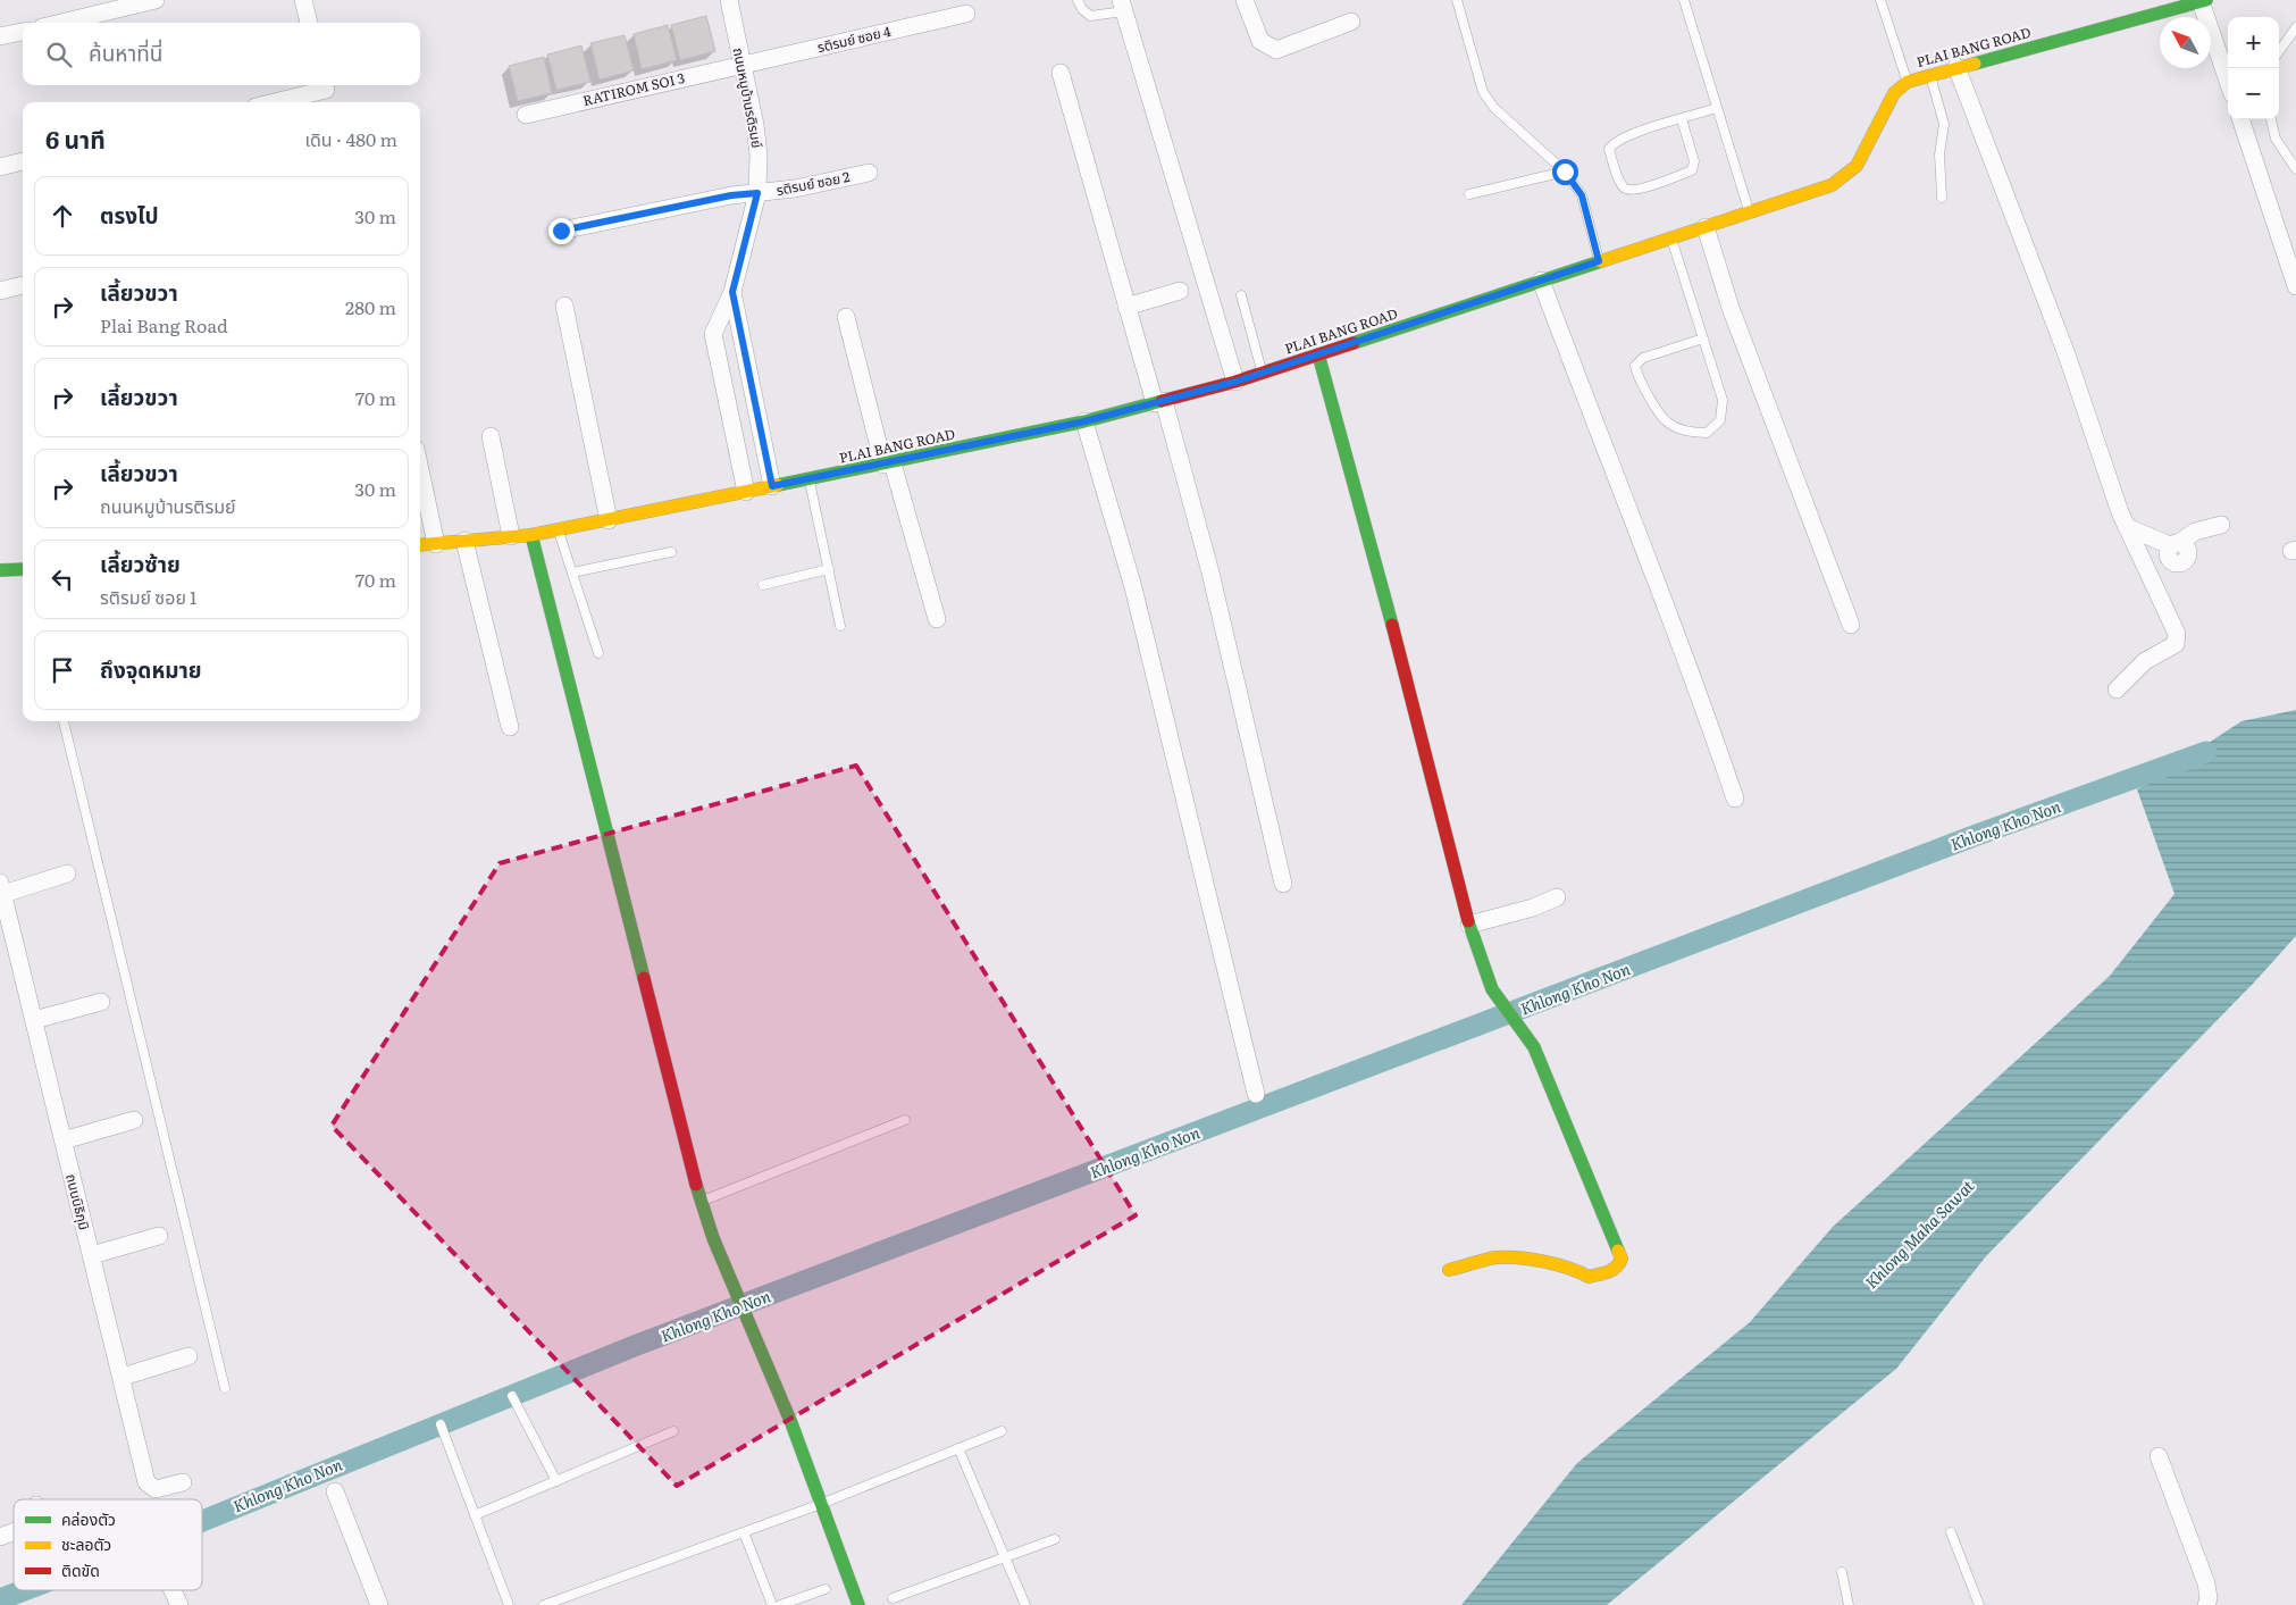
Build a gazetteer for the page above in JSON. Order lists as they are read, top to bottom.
{
  "streets": {
    "street": [
      "รติรมย์ ซอย 4",
      "PLAI BANG ROAD",
      "RATIROM SOI 3",
      "ถนนหมูบ้านรติรมย์",
      "รติรมย์ ซอย 2",
      "ถนนนิธิภุมิ"
    ]
  },
  "crossings": [
    ["รติรมย์ ซอย 4", "RATIROM SOI 3"],
    ["รติรมย์ ซอย 4", "ถนนหมูบ้านรติรมย์"],
    ["PLAI BANG ROAD", "ถนนหมูบ้านรติรมย์"],
    ["RATIROM SOI 3", "ถนนหมูบ้านรติรมย์"],
    ["ถนนหมูบ้านรติรมย์", "รติรมย์ ซอย 2"]
  ],
  "water": ["Khlong Kho Non", "Khlong Maha Sawat"],
  "legend": ["คล่องตัว", "ชะลอตัว", "ติดขัด"],
  "north": "top left",
  "page": {
    "map_buttons": ["+", "−"],
    "search": "ค้นหาที่นี่",
    "heading": ["6 นาที", "เดิน · 480 m"],
    "list": [
      ["ตรงไป", "30 m"],
      ["เลี้ยวขวา", "Plai Bang Road", "280 m"],
      ["เลี้ยวขวา", "70 m"],
      ["เลี้ยวขวา", "ถนนหมูบ้านรติรมย์", "30 m"],
      ["เลี้ยวซ้าย", "รติรมย์ ซอย 1", "70 m"],
      "ถึงจุดหมาย"
    ]
  }
}
